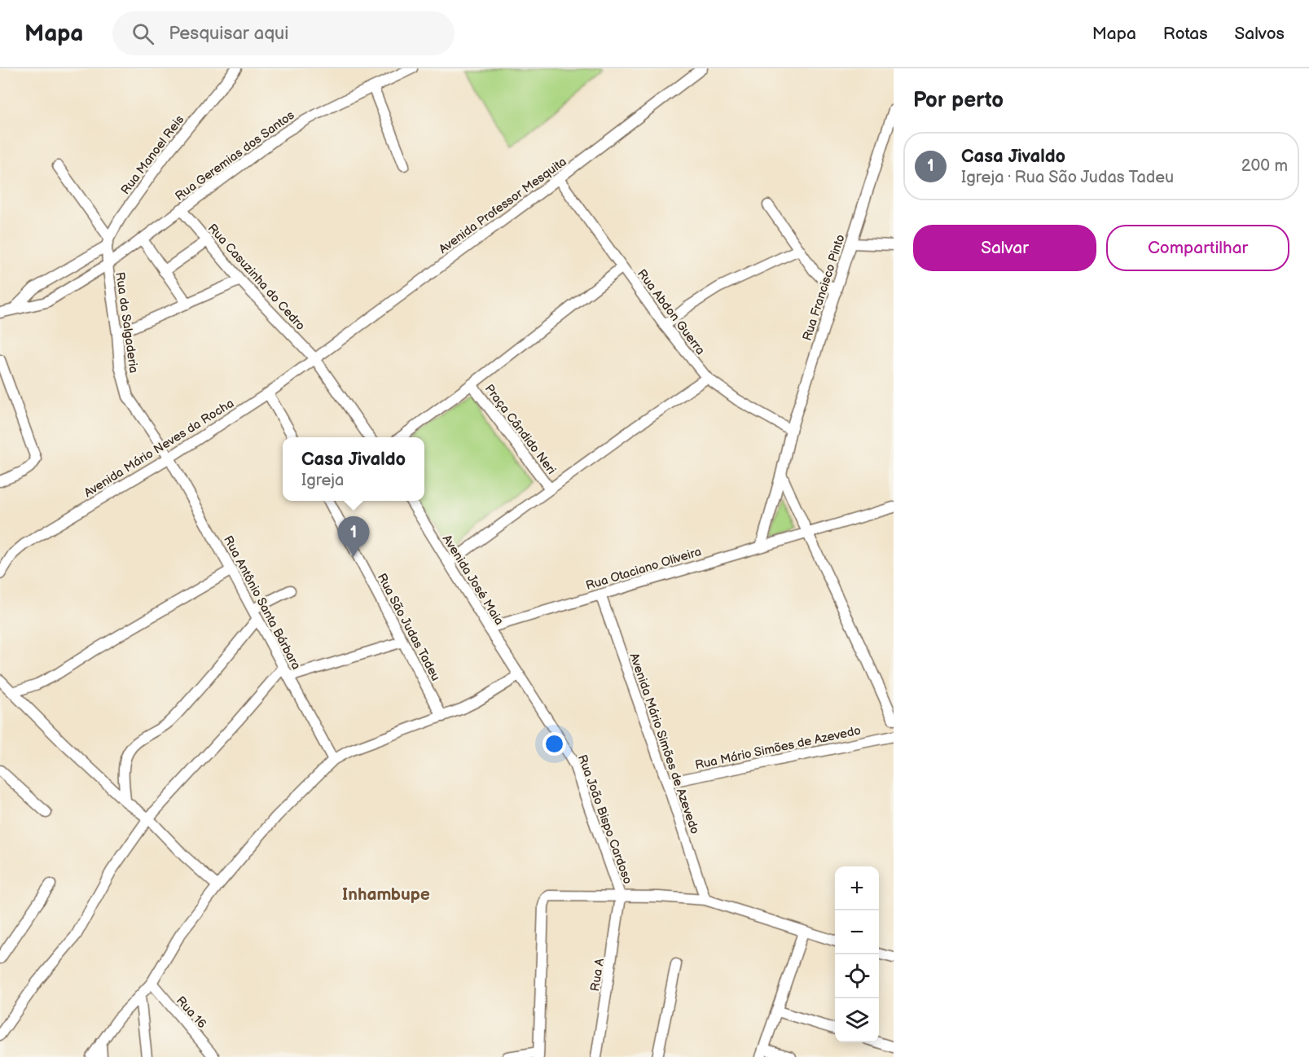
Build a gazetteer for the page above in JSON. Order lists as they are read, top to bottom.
{
  "streets": {
    "street": [
      "Rua Manoel Reis",
      "Rua Geremias dos Santos",
      "Avenida Professor Mesquita",
      "Rua Casuzinha do Cedro",
      "Rua Francisco Pinto",
      "Rua Abdon Guerra",
      "Rua da Salgaderia",
      "Praça Cândido Neri",
      "Avenida Mário Neves da Rocha",
      "Rua Otaciano Oliveira",
      "Avenida José Maia",
      "Rua Antônio Santa Bárbara",
      "Rua São Judas Tadeu",
      "Avenida Mário Simões de Azevedo",
      "Rua Mário Simões de Azevedo",
      "Rua João Bispo Cardoso",
      "Rua A",
      "Rua 16"
    ]
  },
  "crossings": [
    ["Rua Geremias dos Santos", "Rua Casuzinha do Cedro"],
    ["Rua Geremias dos Santos", "Rua da Salgaderia"],
    ["Avenida Professor Mesquita", "Rua Casuzinha do Cedro"],
    ["Avenida Professor Mesquita", "Rua Abdon Guerra"],
    ["Avenida Professor Mesquita", "Avenida Mário Neves da Rocha"],
    ["Rua Casuzinha do Cedro", "Avenida Mário Neves da Rocha"],
    ["Rua Francisco Pinto", "Rua Abdon Guerra"],
    ["Rua Francisco Pinto", "Rua Otaciano Oliveira"],
    ["Rua da Salgaderia", "Avenida Mário Neves da Rocha"],
    ["Rua da Salgaderia", "Rua Antônio Santa Bárbara"],
    ["Avenida Mário Neves da Rocha", "Rua Antônio Santa Bárbara"],
    ["Rua Otaciano Oliveira", "Avenida José Maia"],
    ["Rua Otaciano Oliveira", "Avenida Mário Simões de Azevedo"],
    ["Avenida José Maia", "Rua João Bispo Cardoso"],
    ["Avenida Mário Simões de Azevedo", "Rua Mário Simões de Azevedo"],
    ["Rua João Bispo Cardoso", "Rua A"]
  ],
  "districts": ["Inhambupe"],
  "page": {
    "header": "Mapa",
    "search": "Pesquisar aqui",
    "nav": ["Mapa", "Rotas", "Salvos"],
    "heading": "Por perto",
    "list": [
      {
        "mark": "1",
        "name": "Casa Jivaldo",
        "note": "Igreja · Rua São Judas Tadeu",
        "value": "200 m"
      }
    ],
    "buttons": ["Salvar", "Compartilhar"],
    "popup": ["Casa Jivaldo", "Igreja"],
    "pins": "1",
    "map_buttons": ["+", "−"]
  }
}
